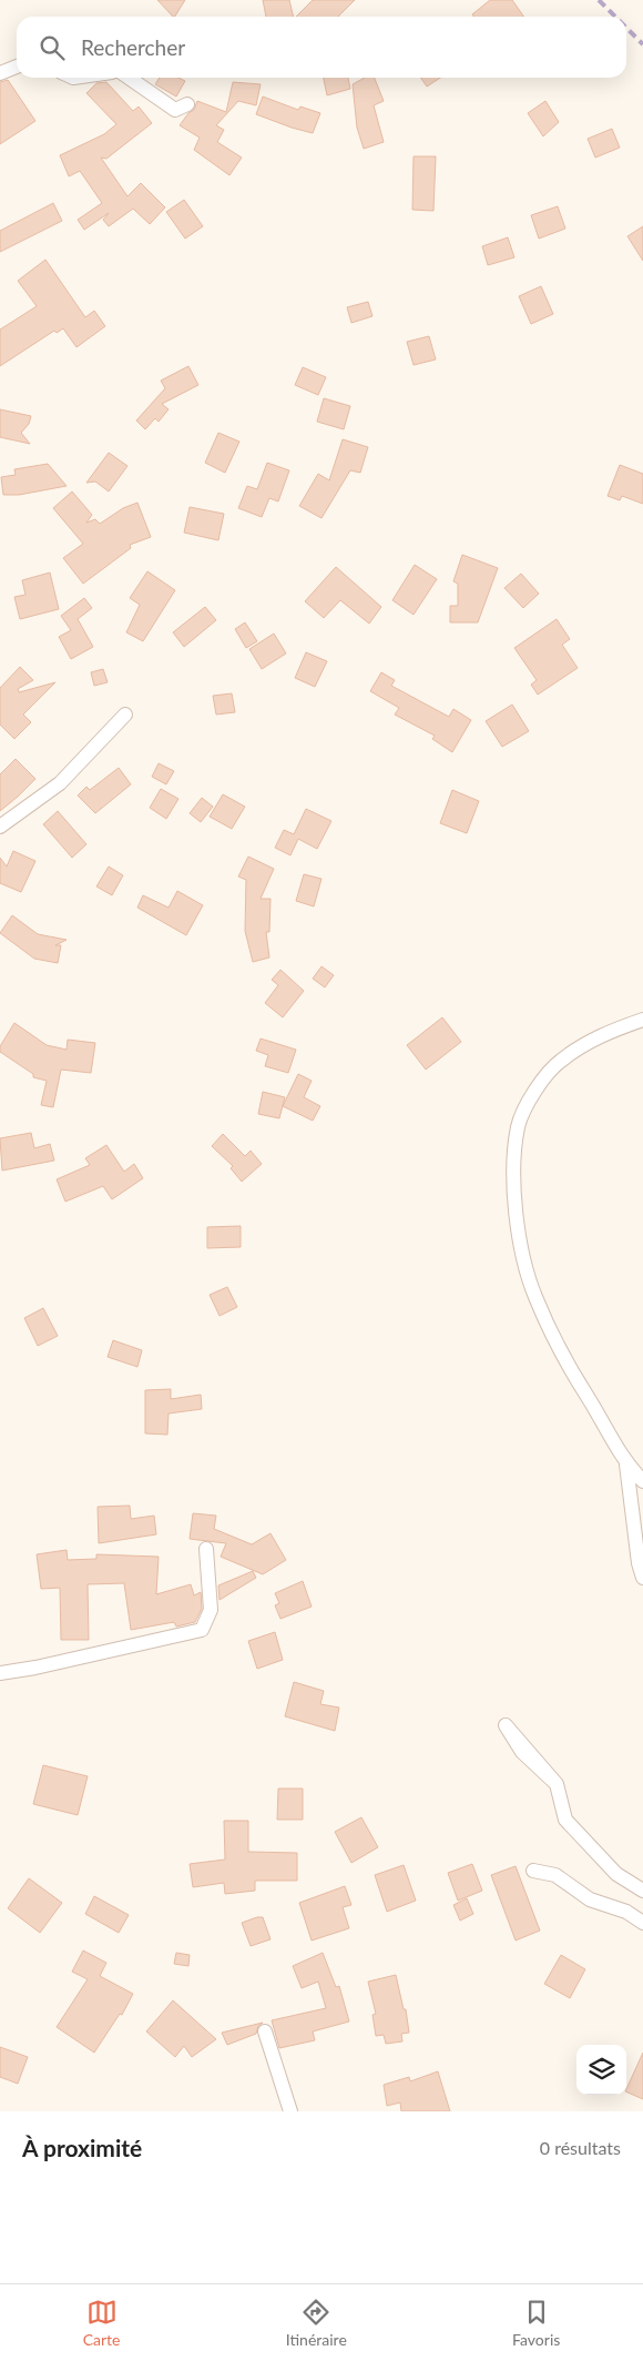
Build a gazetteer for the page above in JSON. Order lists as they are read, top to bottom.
{
  "page": {
    "search": "Rechercher",
    "heading": ["À proximité", "0 résultats"],
    "nav": ["Carte", "Itinéraire", "Favoris"]
  }
}
